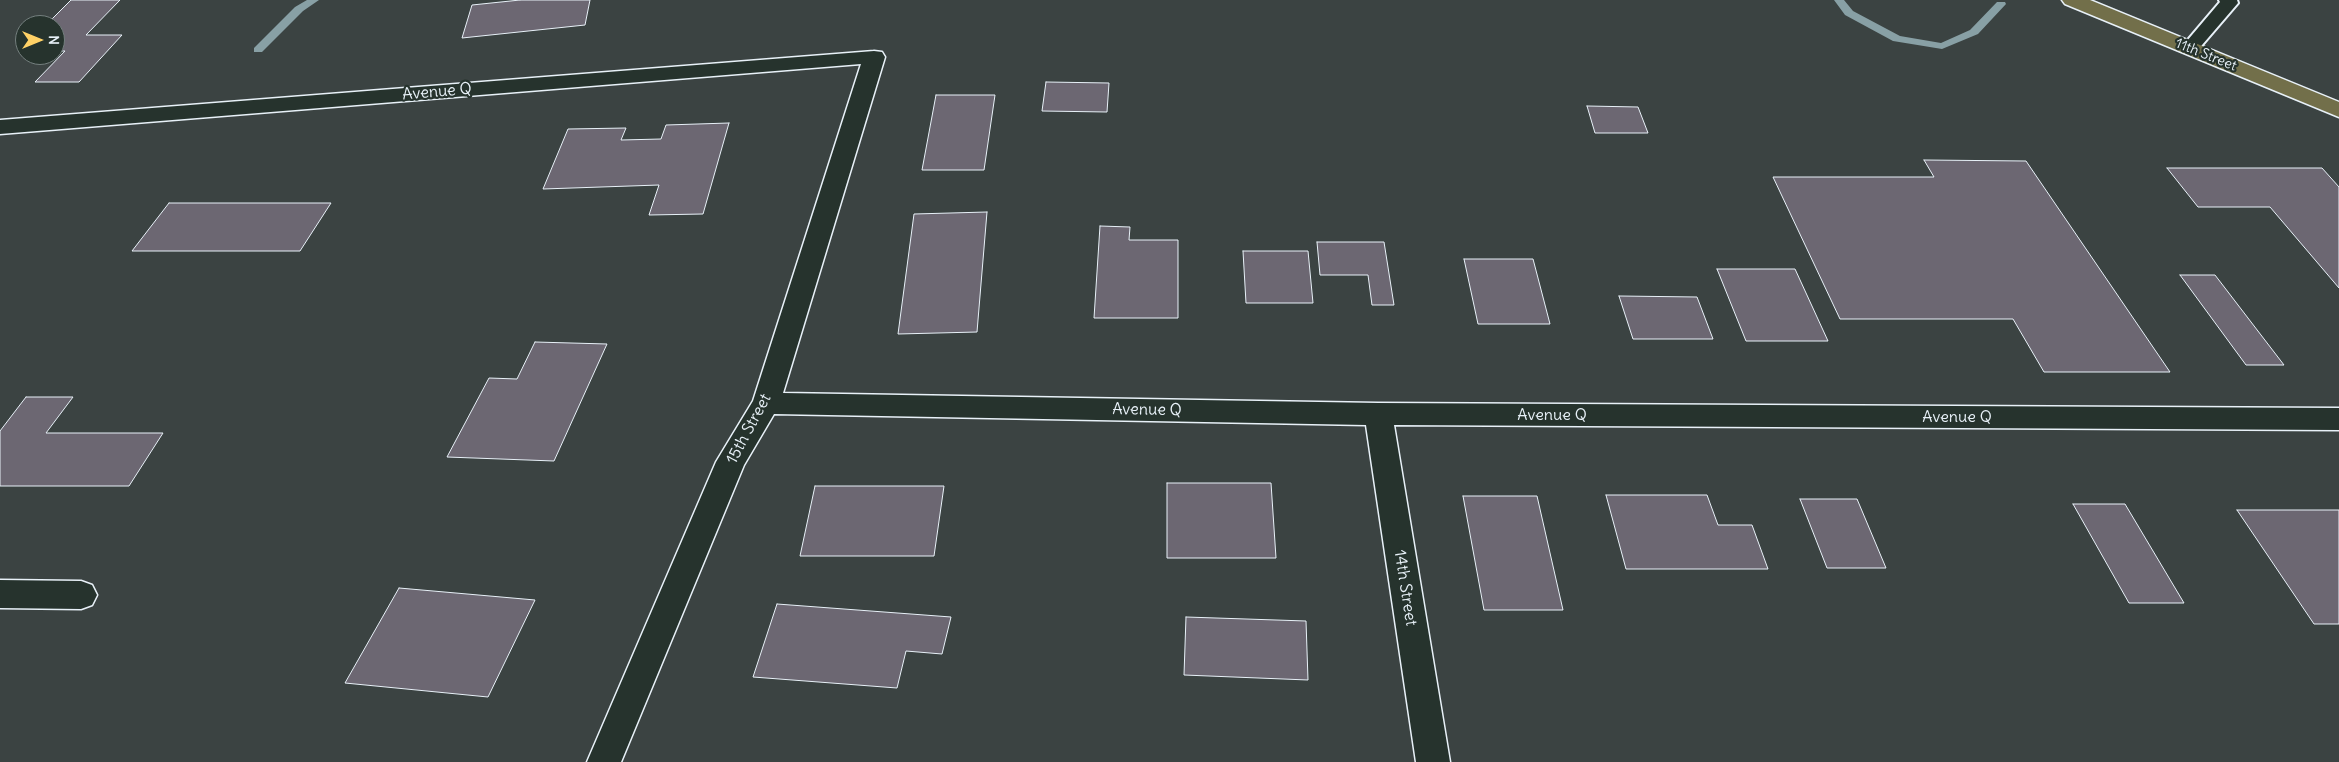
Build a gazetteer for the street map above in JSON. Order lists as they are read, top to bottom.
{
  "streets": {
    "main road": ["11th Street"],
    "street": ["Avenue Q", "15th Street", "14th Street"]
  },
  "crossings": [
    ["Avenue Q", "15th Street"],
    ["Avenue Q", "14th Street"]
  ],
  "north": "right"
}
